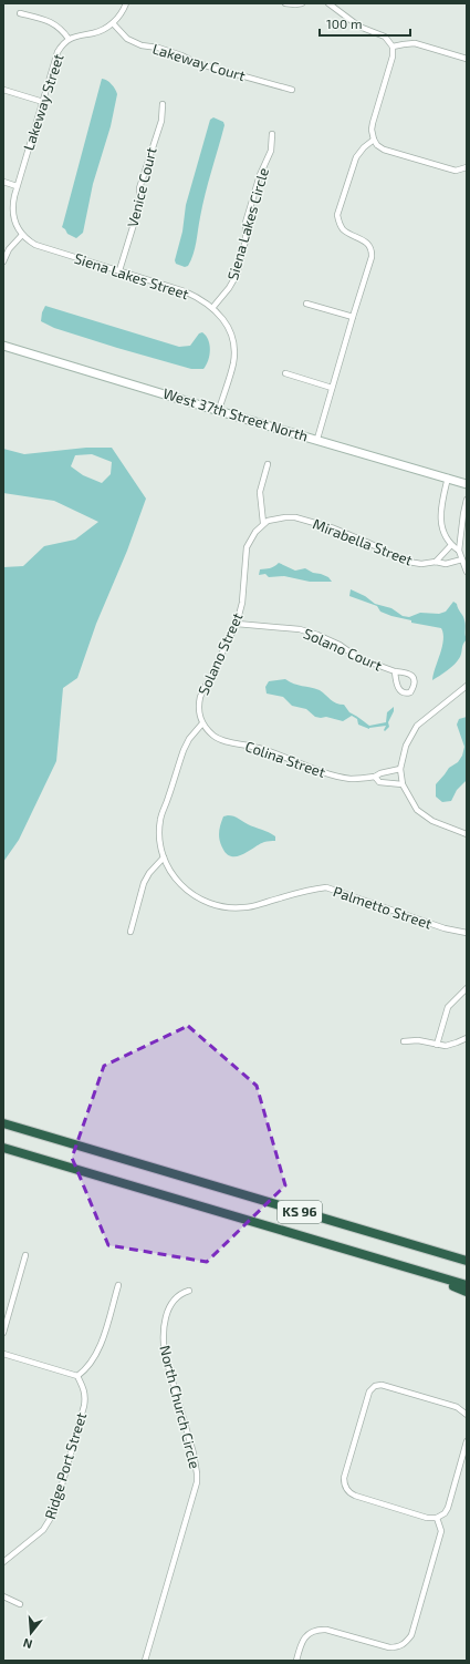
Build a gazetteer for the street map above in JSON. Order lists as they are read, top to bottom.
{
  "streets": {
    "highway": ["KS 96"],
    "street": [
      "Lakeway Court",
      "Lakeway Street",
      "Venice Court",
      "Siena Lakes Circle",
      "Siena Lakes Street",
      "West 37th Street North",
      "Mirabella Street",
      "Solano Court",
      "Solano Street",
      "Colina Street",
      "Palmetto Street",
      "North Church Circle",
      "Ridge Port Street"
    ]
  },
  "crossings": [
    ["Lakeway Court", "Lakeway Street"],
    ["Lakeway Street", "Siena Lakes Street"],
    ["Venice Court", "Siena Lakes Street"],
    ["Siena Lakes Circle", "Siena Lakes Street"],
    ["Siena Lakes Street", "West 37th Street North"],
    ["Mirabella Street", "Solano Street"],
    ["Solano Court", "Solano Street"],
    ["Solano Street", "Colina Street"]
  ],
  "scale_bar": "100 m",
  "north": "bottom"
}
